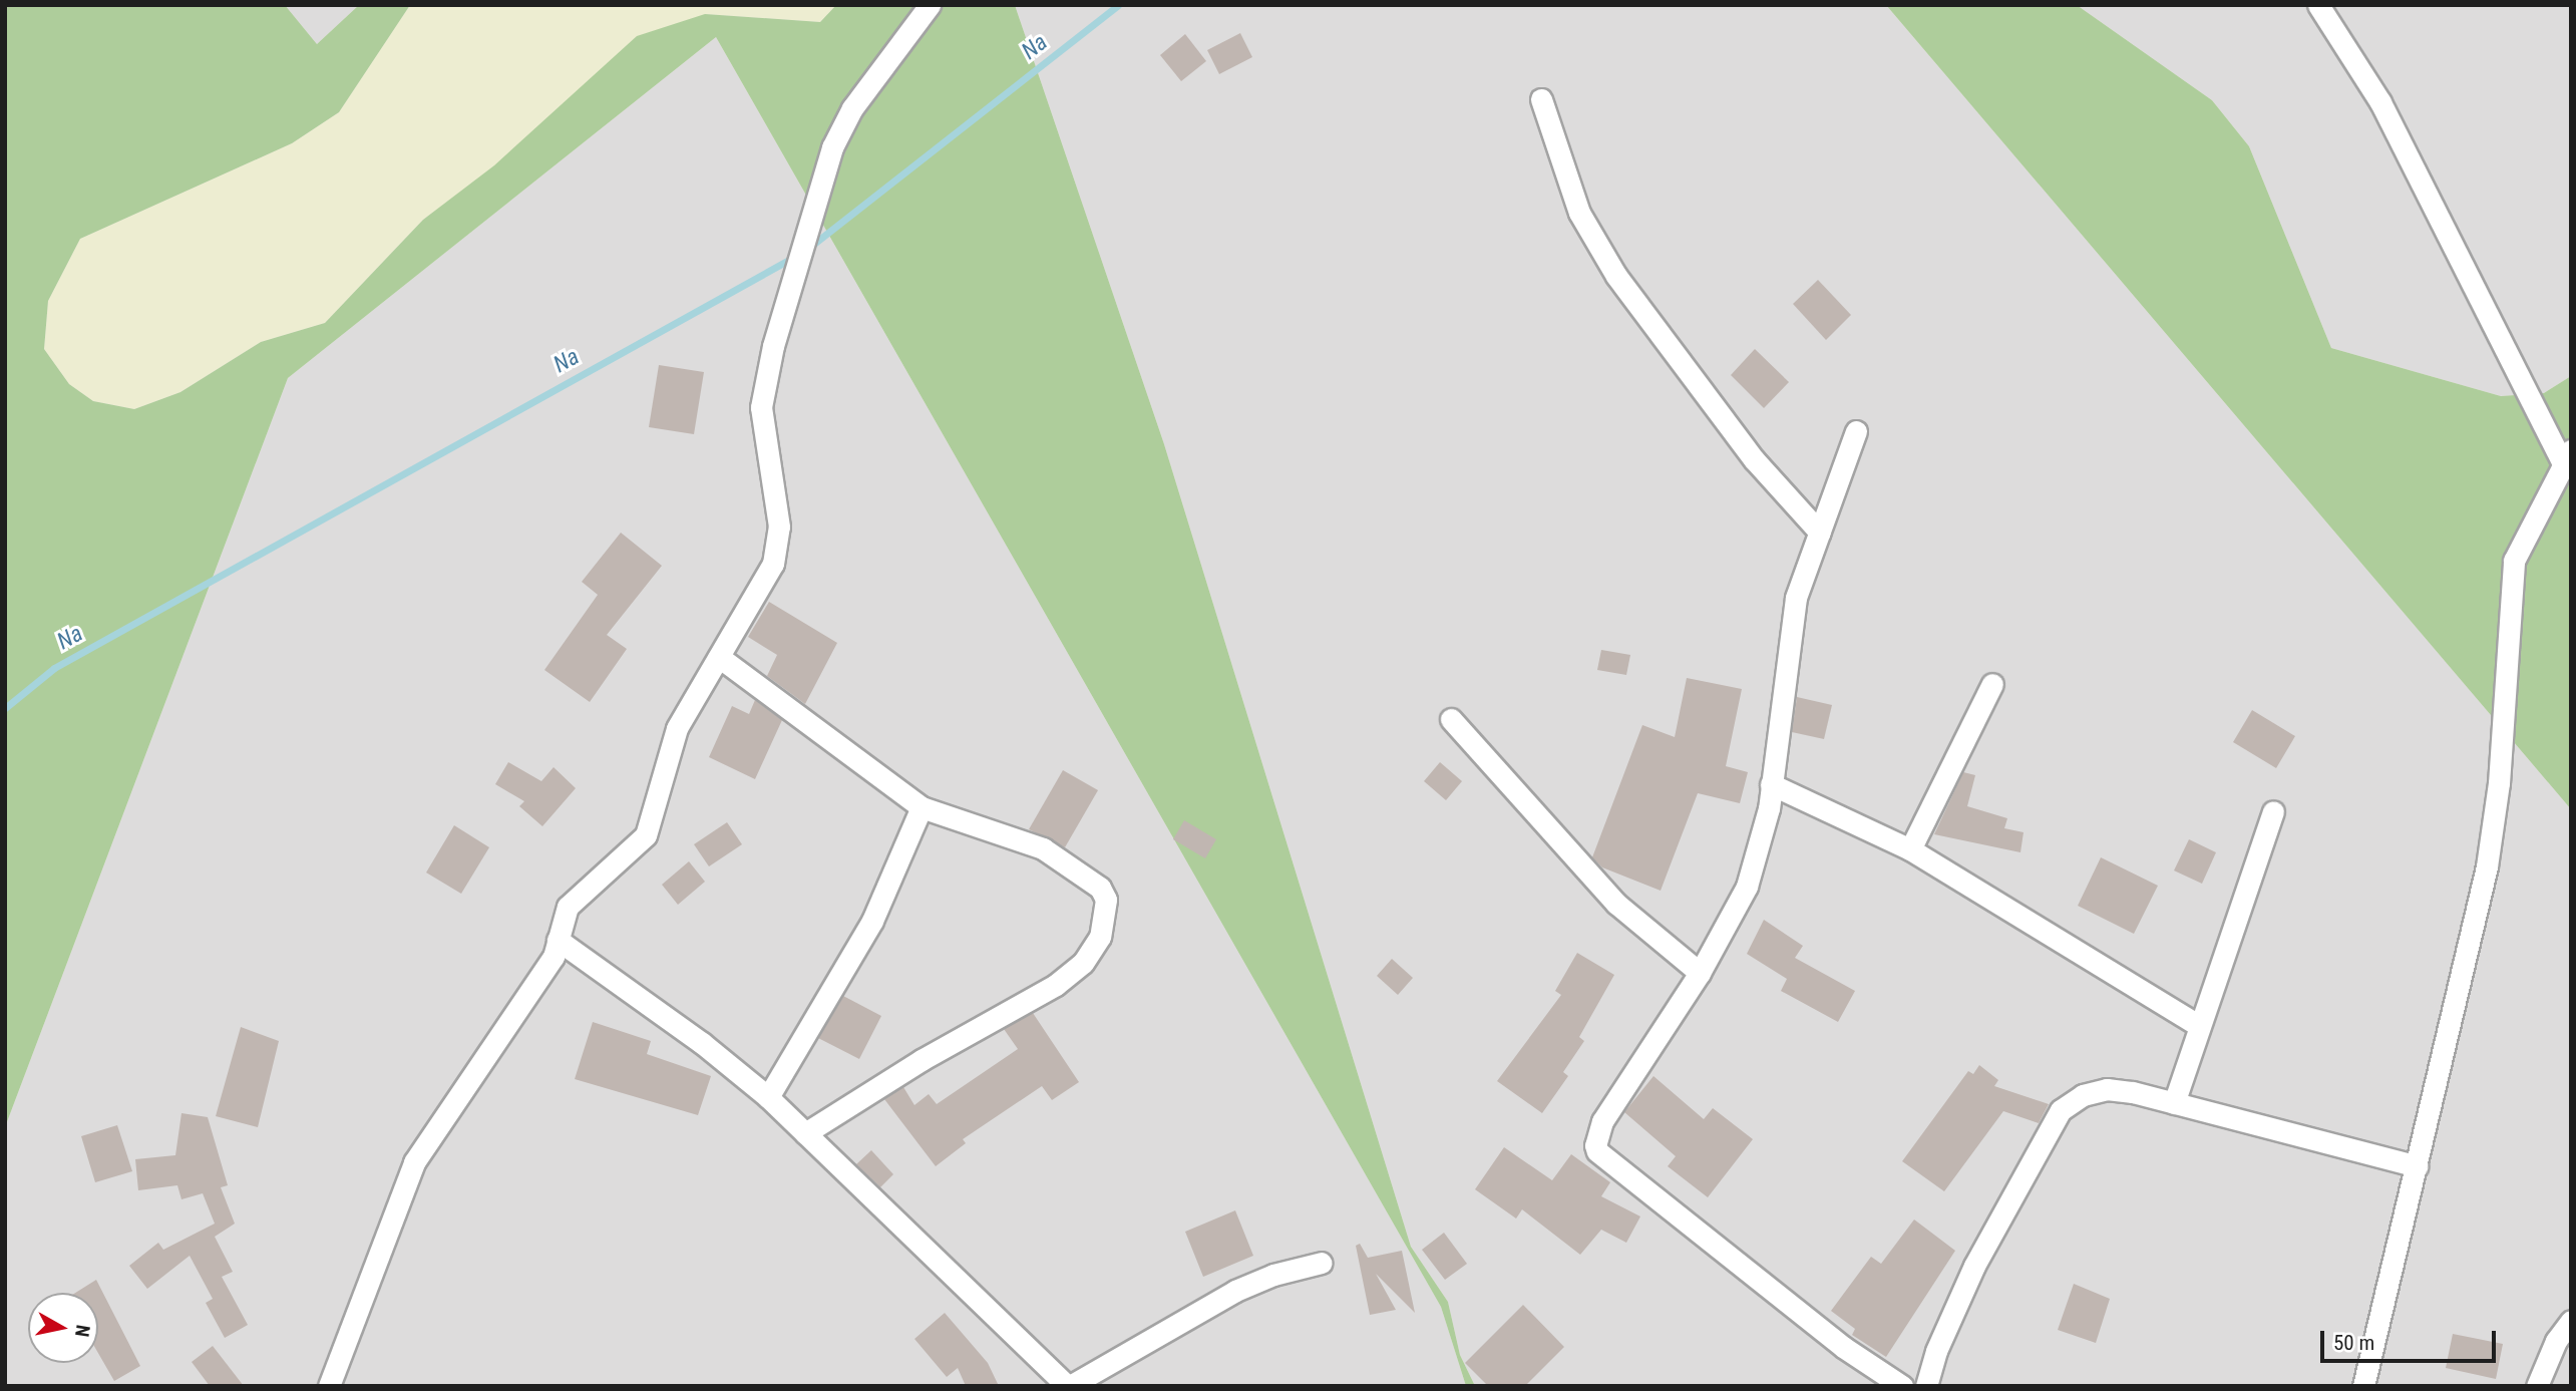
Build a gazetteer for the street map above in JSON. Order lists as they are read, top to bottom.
{
  "water": ["Na"],
  "scale_bar": "50 m",
  "north": "right"
}
